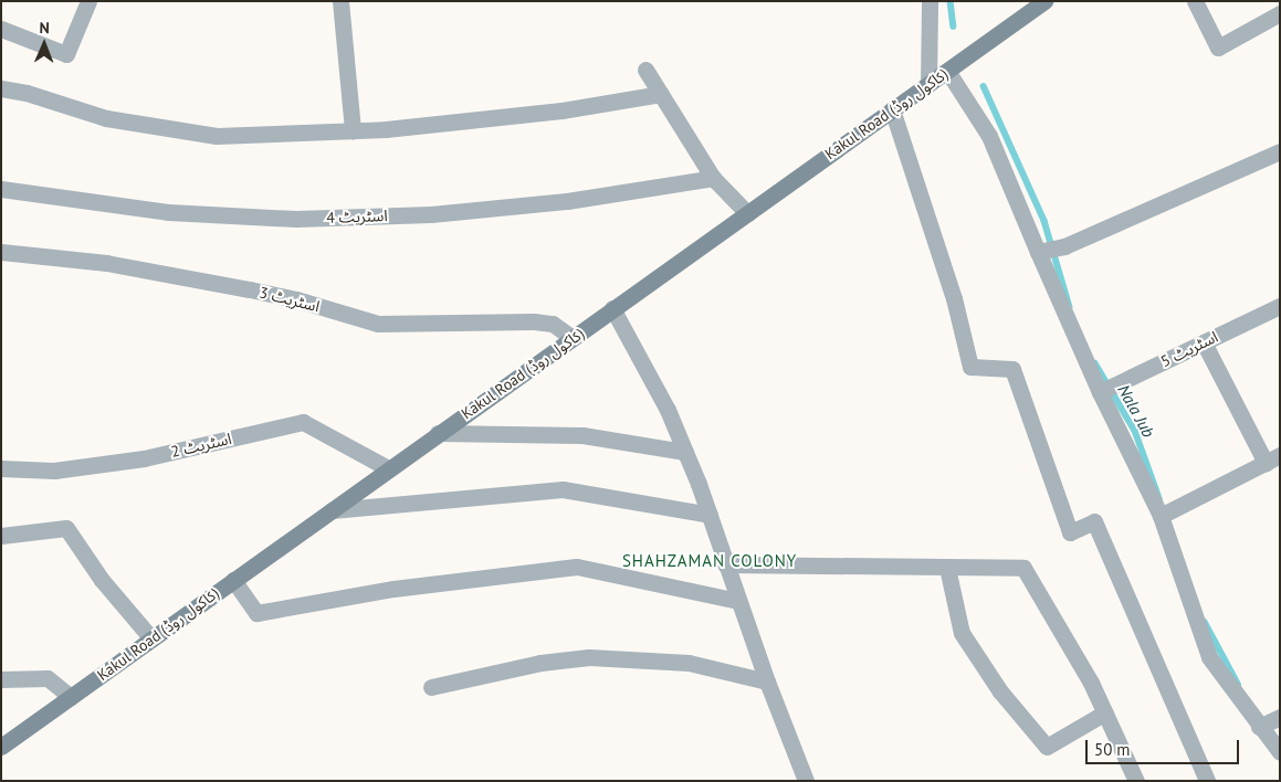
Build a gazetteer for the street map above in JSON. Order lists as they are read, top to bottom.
{
  "streets": {
    "main road": ["Kakul Road (کاکول روڈ)"],
    "street": [
      "اسٹریٹ 4",
      "اسٹریٹ 3",
      "اسٹریٹ 5",
      "اسٹریٹ 2"
    ]
  },
  "crossings": [
    ["Kakul Road (کاکول روڈ)", "اسٹریٹ 3"],
    ["Kakul Road (کاکول روڈ)", "اسٹریٹ 2"]
  ],
  "districts": ["SHAHZAMAN COLONY"],
  "water": ["Nala Jub"],
  "scale_bar": "50 m",
  "north": "top"
}
